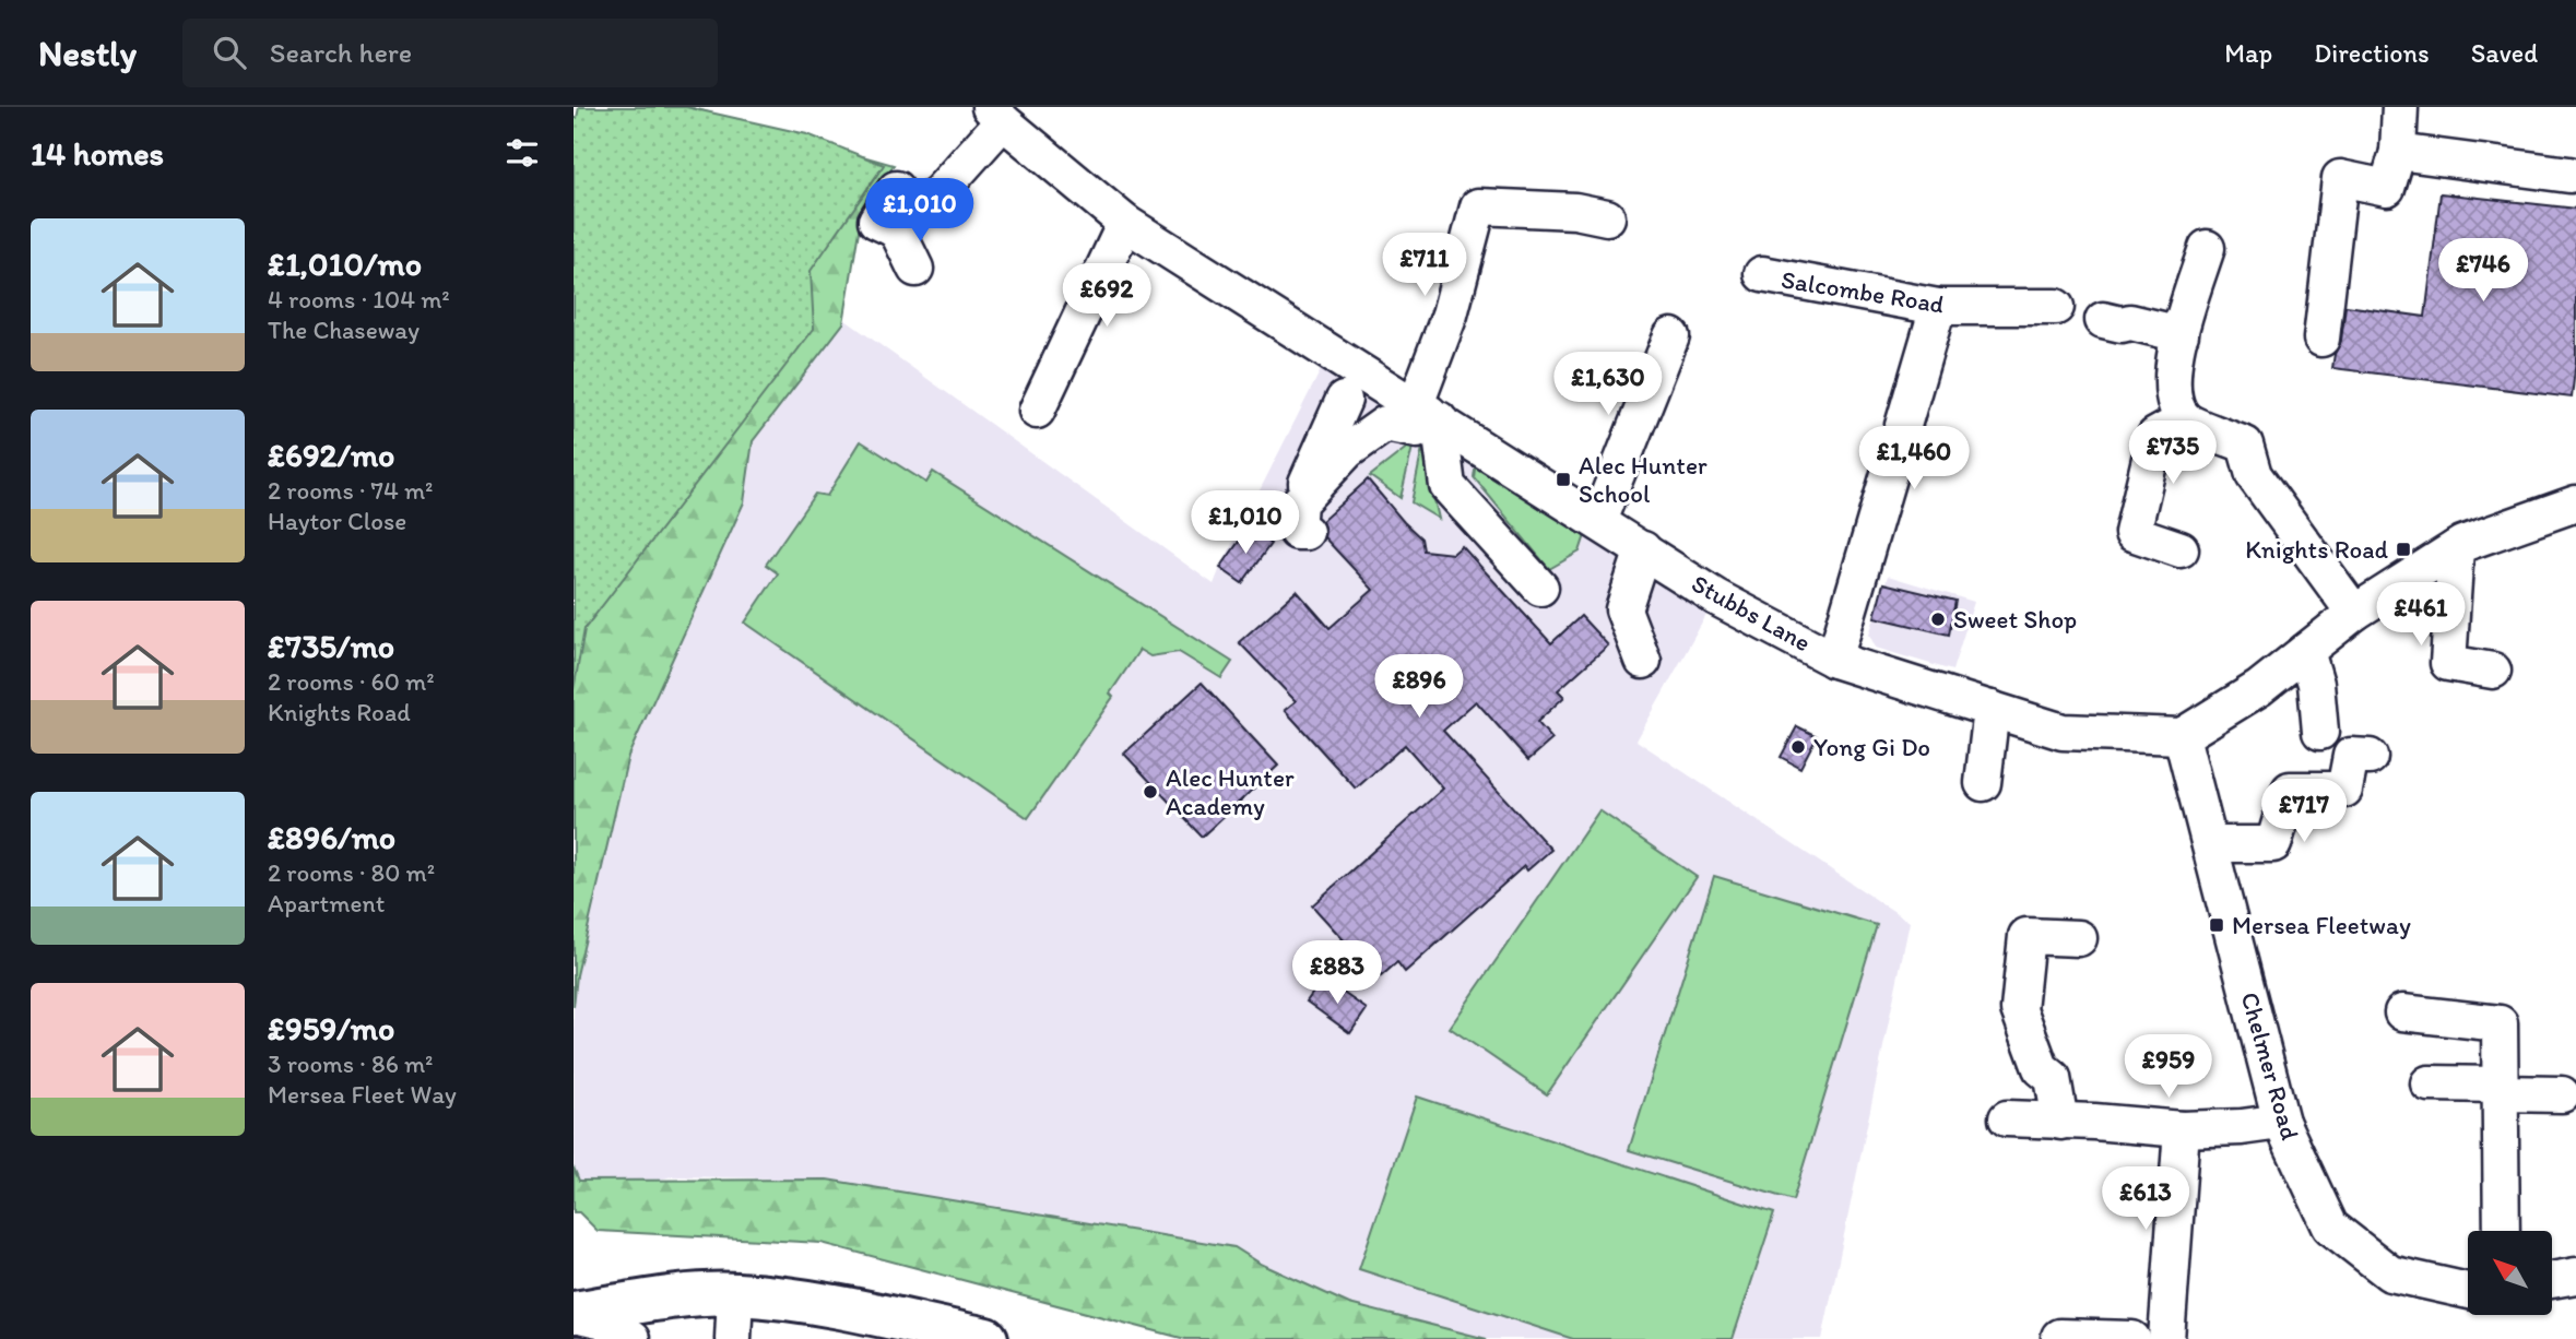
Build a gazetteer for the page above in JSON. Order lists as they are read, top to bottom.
{
  "streets": {
    "street": ["Salcombe Road", "Stubbs Lane", "Chelmer Road"]
  },
  "crossings": [
    ["Stubbs Lane", "Chelmer Road"]
  ],
  "places": {
    "transit": ["Alec Hunter School", "Knights Road", "Mersea Fleetway"],
    "other": ["Sweet Shop", "Yong Gi Do", "Alec Hunter Academy"]
  },
  "north": "top left",
  "page": {
    "header": "Nestly",
    "search": "Search here",
    "nav": ["Map", "Directions", "Saved"],
    "heading": "14 homes",
    "price": [
      "£1,010",
      "£711",
      "£746",
      "£692",
      "£1,630",
      "£735",
      "£1,460",
      "£1,010",
      "£461",
      "£896",
      "£717",
      "£883",
      "£959",
      "£613"
    ],
    "list": [
      {
        "name": "£1,010/mo",
        "note": "4 rooms · 104 m² · The Chaseway"
      },
      {
        "name": "£692/mo",
        "note": "2 rooms · 74 m² · Haytor Close"
      },
      {
        "name": "£735/mo",
        "note": "2 rooms · 60 m² · Knights Road"
      },
      {
        "name": "£896/mo",
        "note": "2 rooms · 80 m² · Apartment"
      },
      {
        "name": "£959/mo",
        "note": "3 rooms · 86 m² · Mersea Fleet Way"
      }
    ]
  }
}
